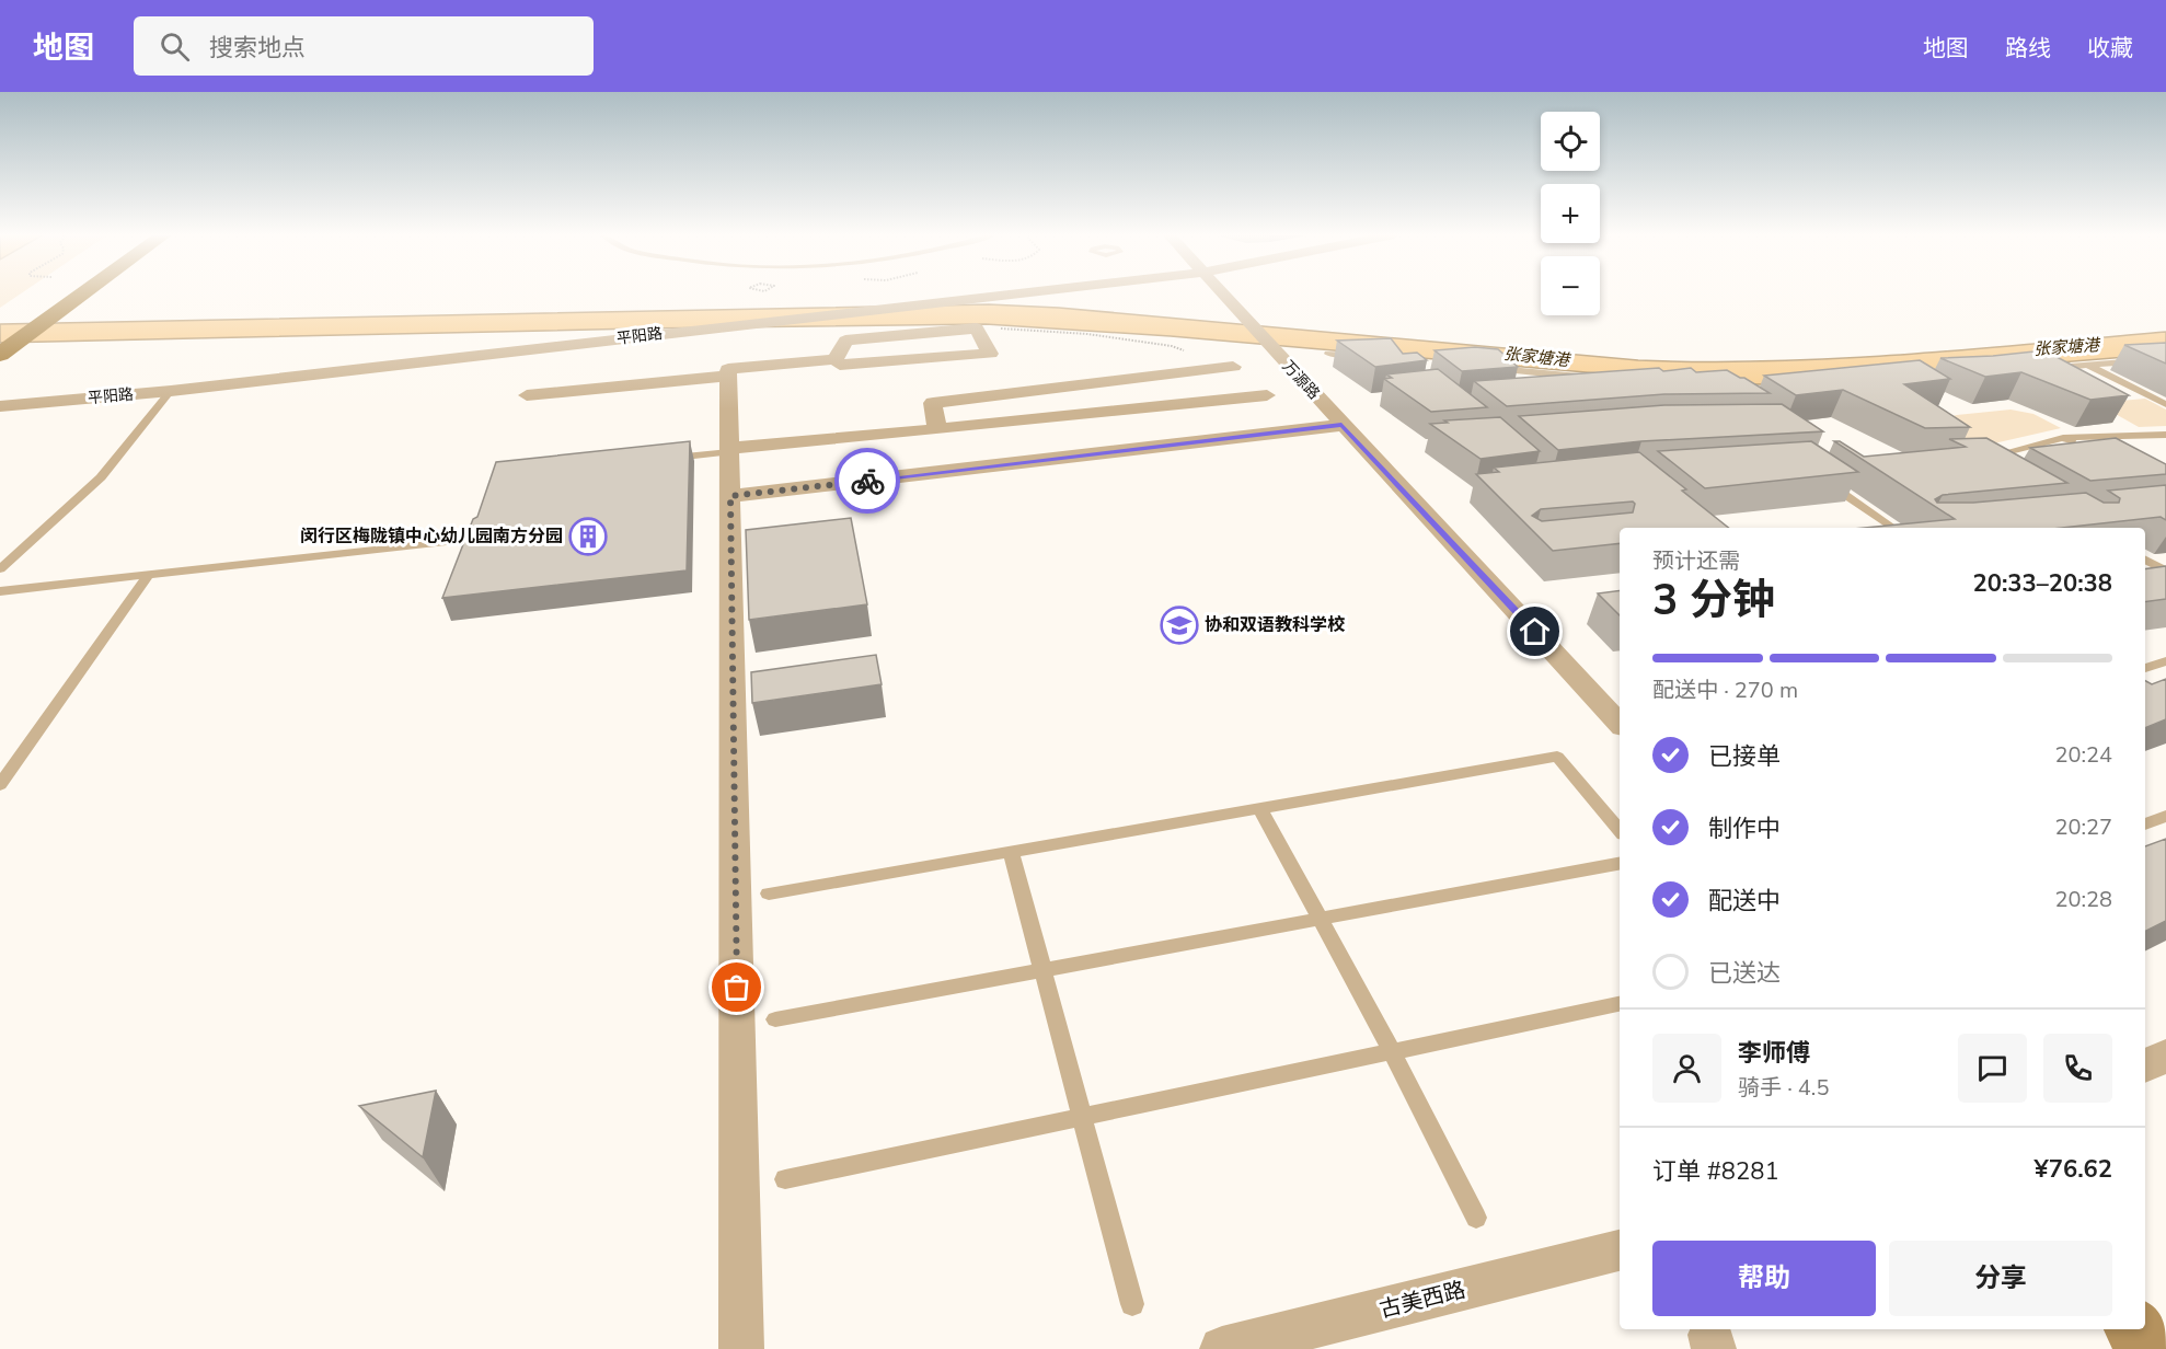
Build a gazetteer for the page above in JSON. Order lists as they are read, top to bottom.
{
  "streets": {
    "street": ["平阳路", "万源路", "古美西路"]
  },
  "water": ["张家塘港"],
  "places": {
    "building": ["闵行区梅陇镇中心幼儿园南方分园"],
    "school or university": ["协和双语教科学校"]
  },
  "page": {
    "header": "地图",
    "search": "搜索地点",
    "nav": ["地图", "路线", "收藏"],
    "map_buttons": ["+", "−"],
    "heading": ["3 分钟", "预计还需", "20:33–20:38"],
    "panel": [
      "李师傅",
      "骑手 · 4.5",
      "订单 #8281",
      "¥76.62"
    ],
    "bar": "配送中 · 270 m",
    "list": [
      ["已接单", "20:24"],
      ["制作中", "20:27"],
      ["配送中", "20:28"],
      "已送达"
    ],
    "buttons": ["帮助", "分享"]
  }
}
